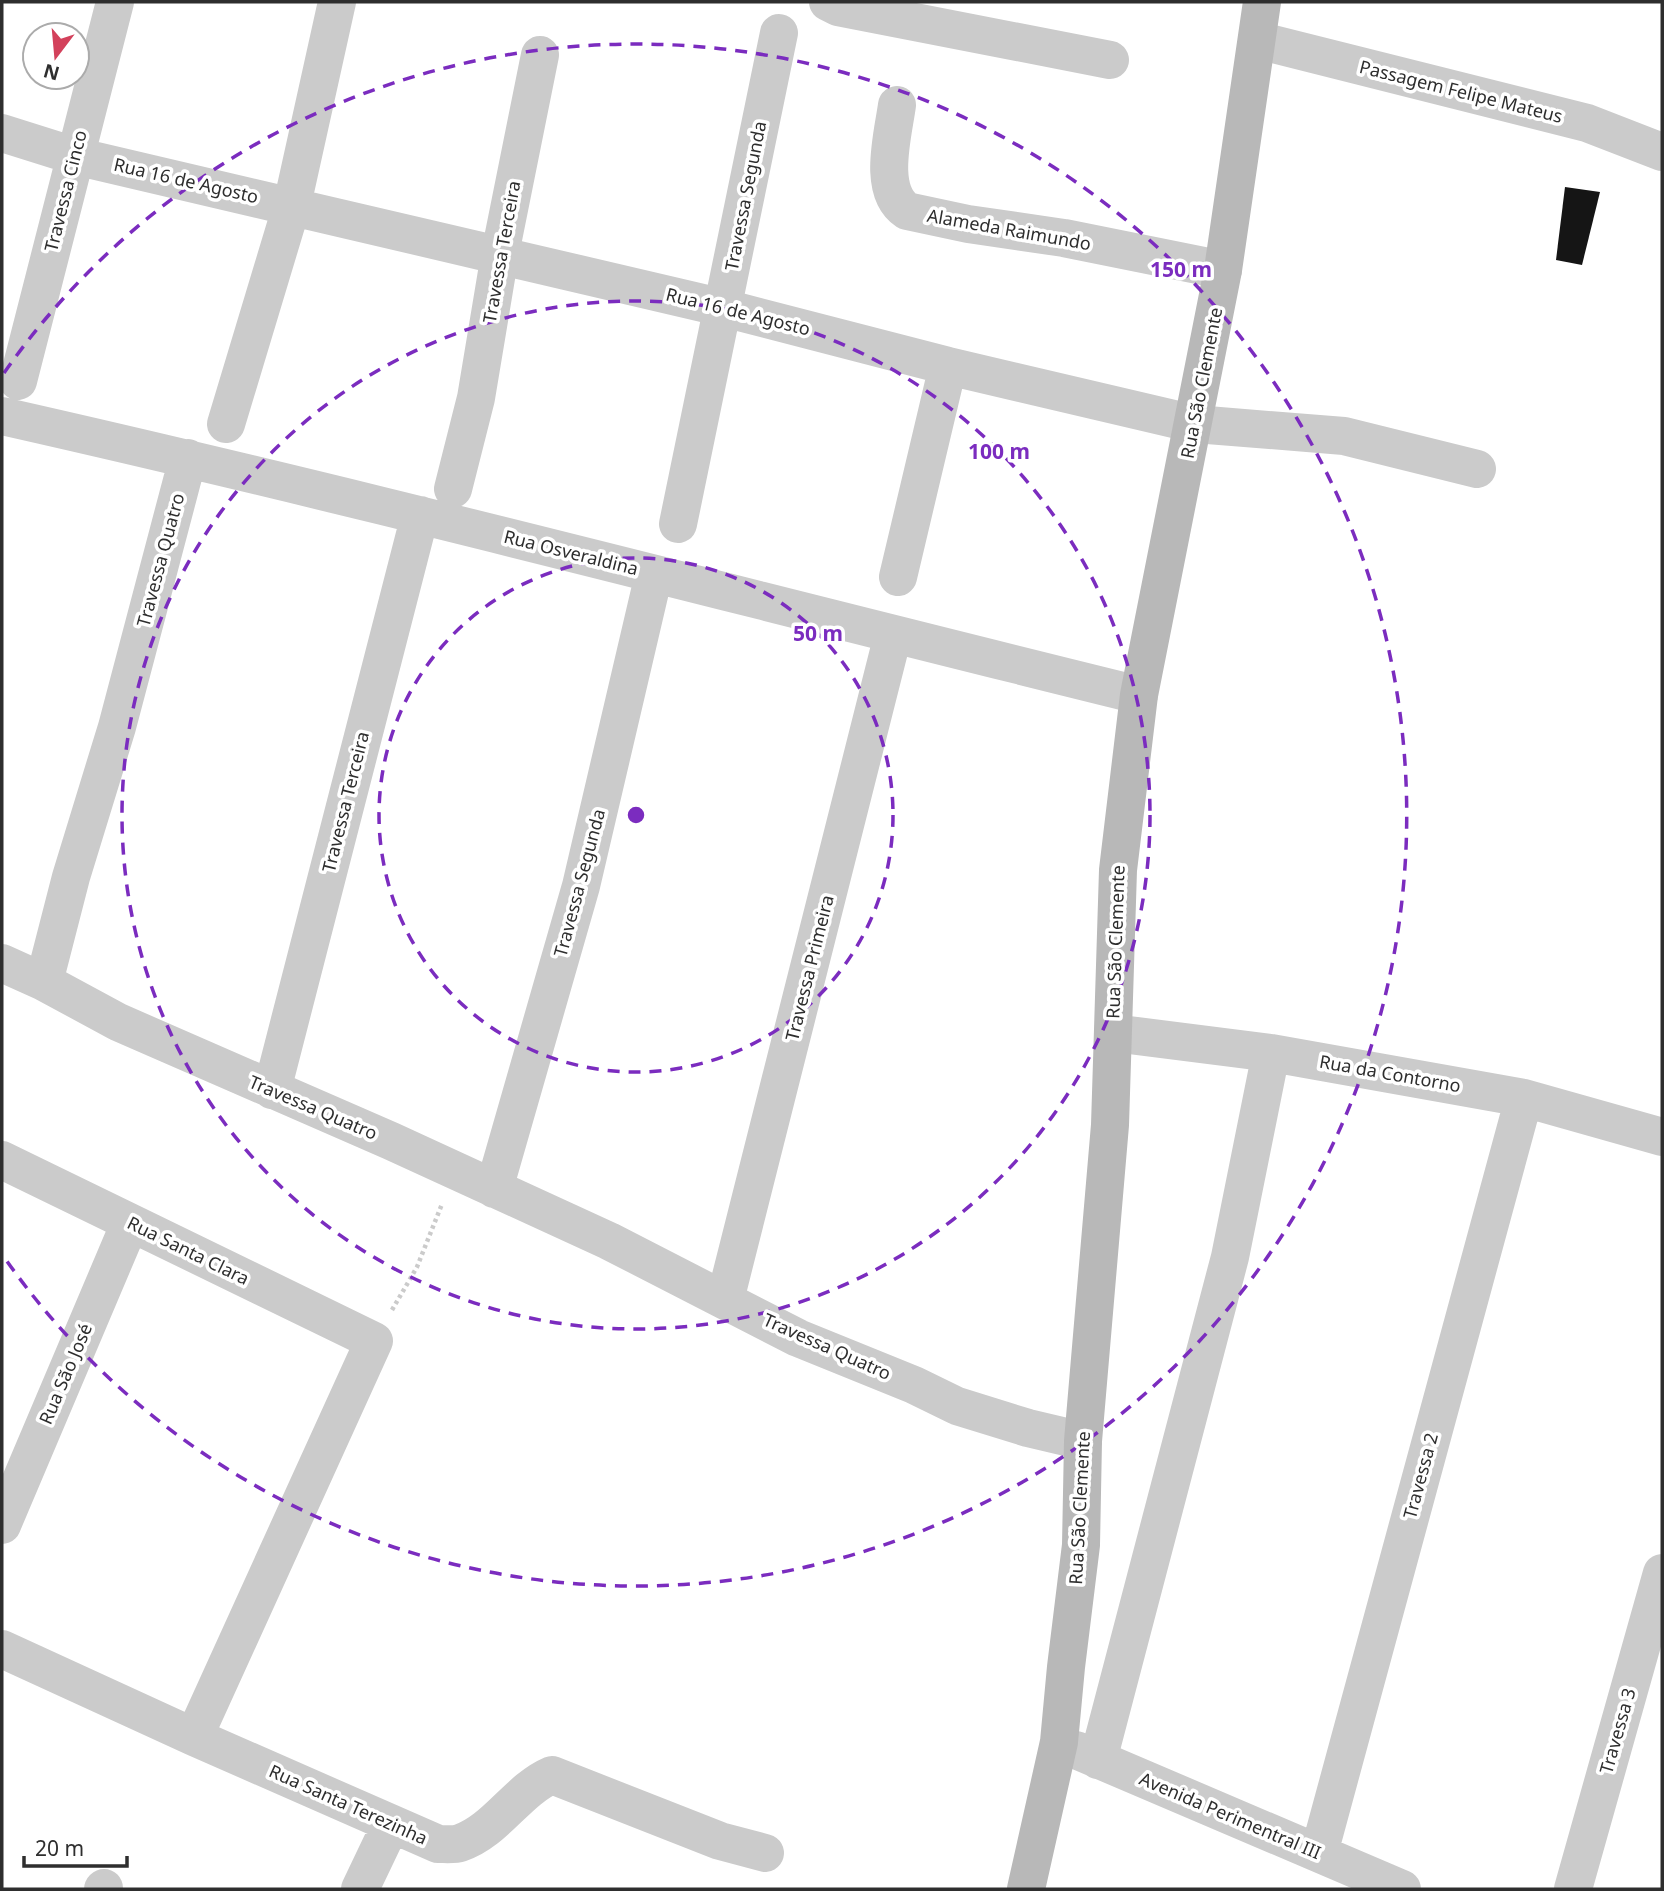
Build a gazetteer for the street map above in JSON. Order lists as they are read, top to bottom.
{
  "streets": {
    "main road": ["Rua São Clemente"],
    "street": [
      "Passagem Felipe Mateus",
      "Rua 16 de Agosto",
      "Travessa Cinco",
      "Travessa Segunda",
      "Alameda Raimundo",
      "Travessa Terceira",
      "Rua Osveraldina",
      "Travessa Quatro",
      "Travessa Primeira",
      "Rua da Contorno",
      "Rua Santa Clara",
      "Rua São José",
      "Travessa 2",
      "Travessa 3",
      "Rua Santa Terezinha",
      "Avenida Perimentral III"
    ]
  },
  "crossings": [
    ["Passagem Felipe Mateus", "Rua São Clemente"],
    ["Rua 16 de Agosto", "Travessa Cinco"],
    ["Rua 16 de Agosto", "Travessa Segunda"],
    ["Rua 16 de Agosto", "Travessa Terceira"],
    ["Rua 16 de Agosto", "Rua São Clemente"],
    ["Travessa Segunda", "Rua Osveraldina"],
    ["Travessa Segunda", "Travessa Quatro"],
    ["Alameda Raimundo", "Rua São Clemente"],
    ["Travessa Terceira", "Rua Osveraldina"],
    ["Travessa Terceira", "Travessa Quatro"],
    ["Rua São Clemente", "Rua Osveraldina"],
    ["Rua São Clemente", "Travessa Quatro"],
    ["Rua São Clemente", "Rua da Contorno"],
    ["Rua São Clemente", "Avenida Perimentral III"],
    ["Rua Osveraldina", "Travessa Quatro"],
    ["Rua Osveraldina", "Travessa Primeira"],
    ["Travessa Quatro", "Travessa Primeira"],
    ["Rua da Contorno", "Travessa 2"],
    ["Rua Santa Clara", "Rua São José"],
    ["Travessa 2", "Avenida Perimentral III"]
  ],
  "scale_bar": "20 m",
  "north": "bottom",
  "rings": ["150 m", "100 m", "50 m"]
}
